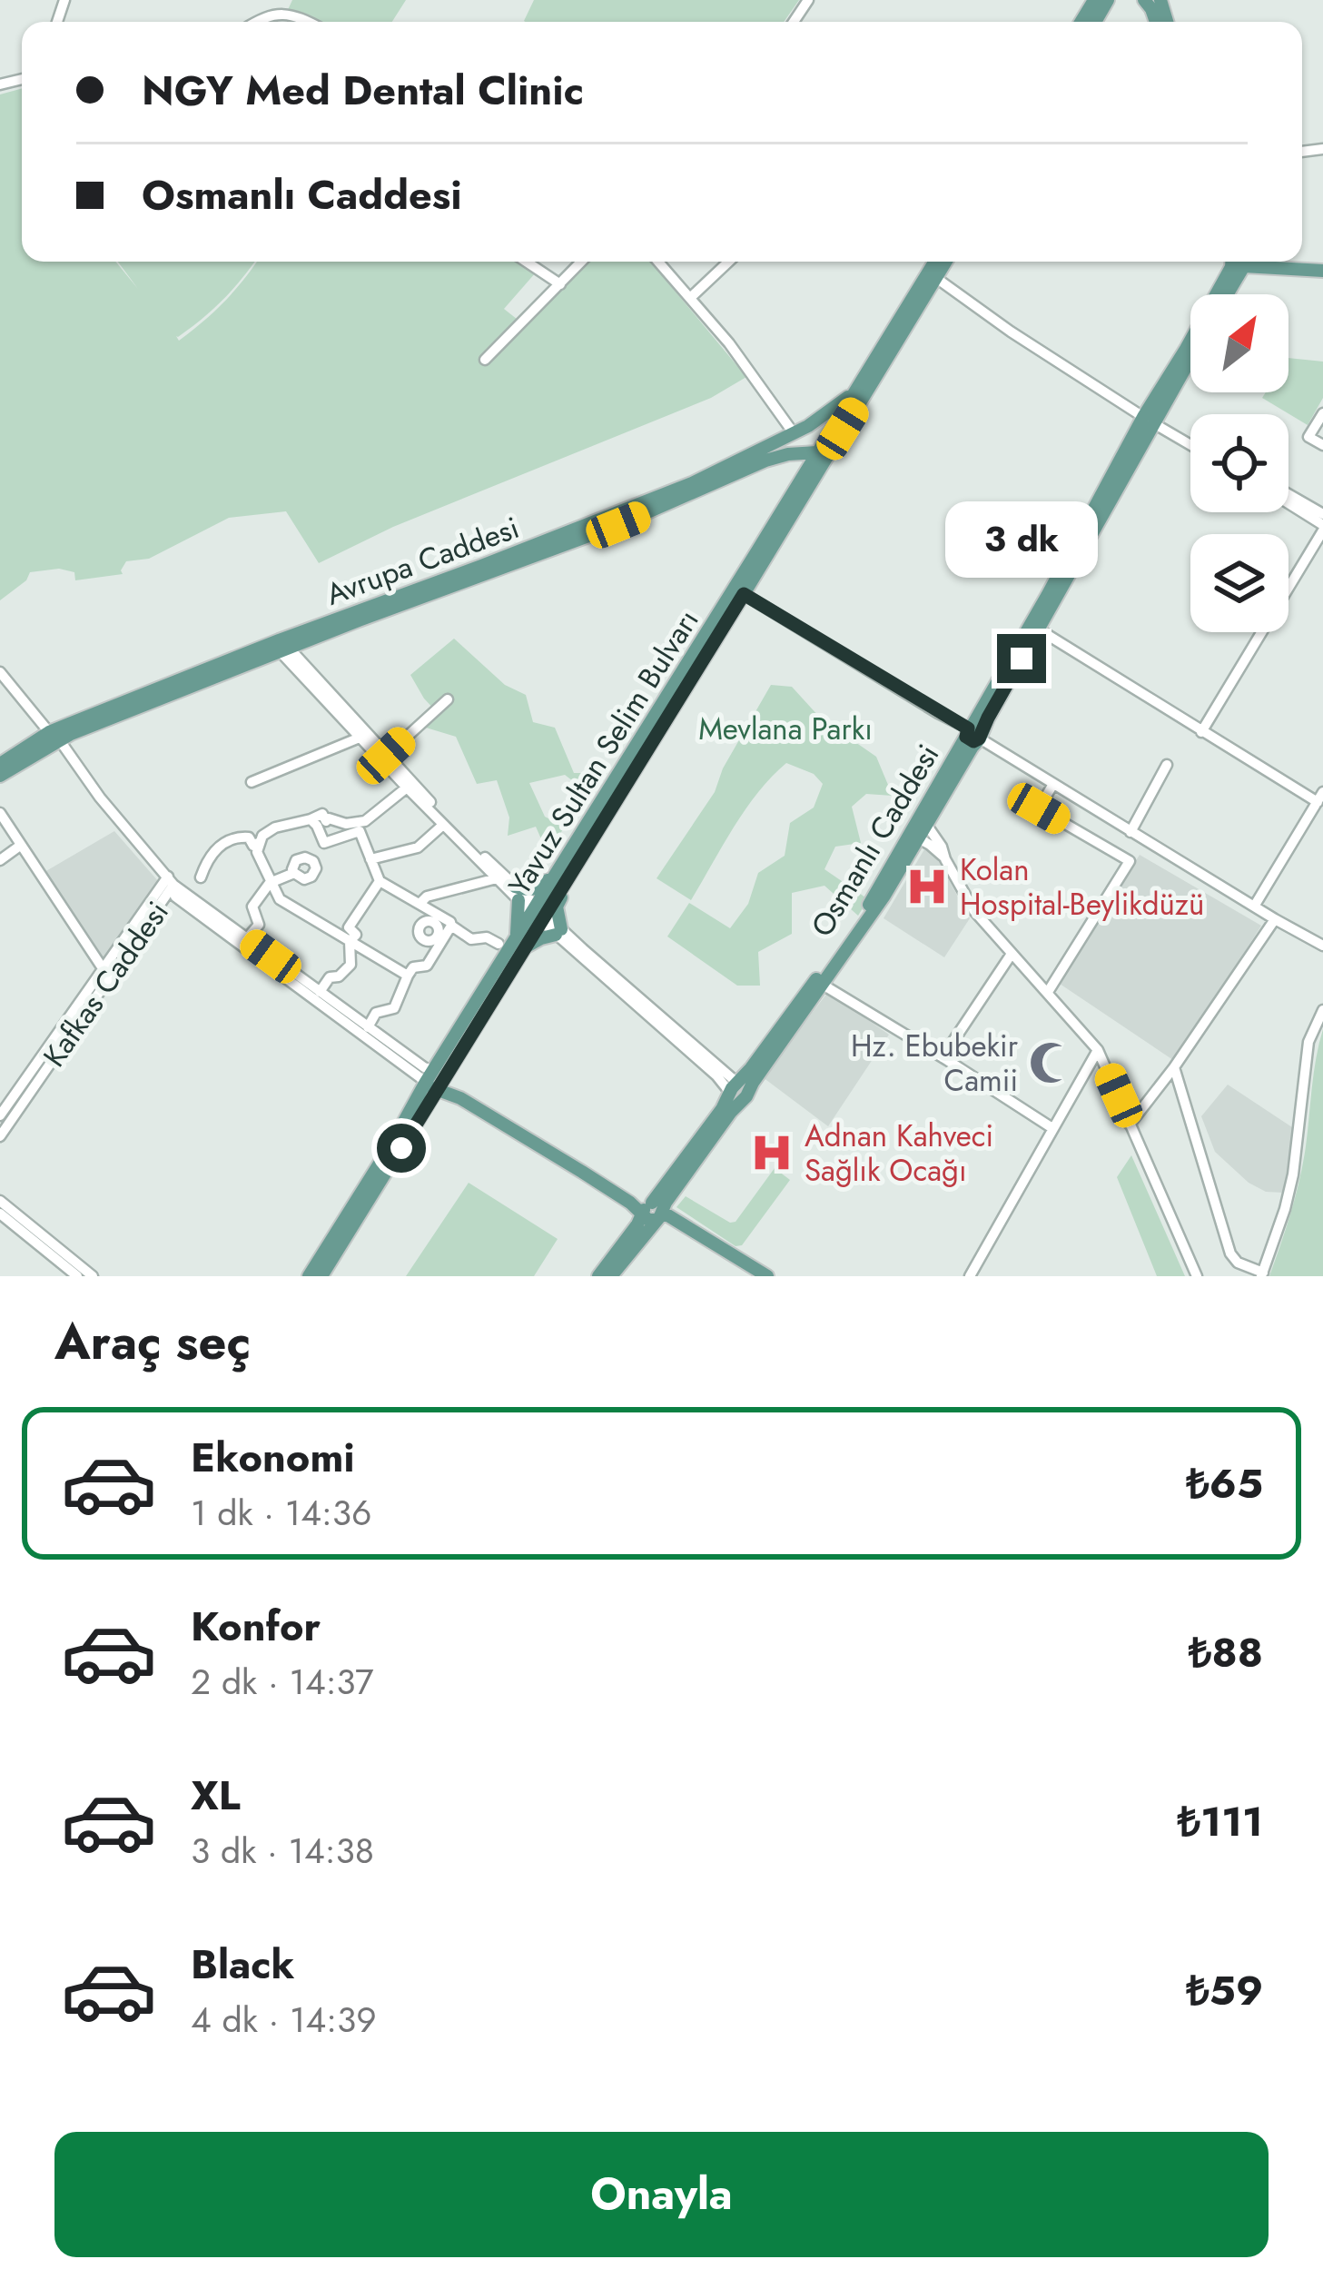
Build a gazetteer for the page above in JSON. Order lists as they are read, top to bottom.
{
  "streets": {
    "main road": ["Avrupa Caddesi", "Yavuz Sultan Selim Bulvarı", "Osmanlı Caddesi"],
    "street": ["Kafkas Caddesi"]
  },
  "crossings": [
    ["Avrupa Caddesi", "Yavuz Sultan Selim Bulvarı"]
  ],
  "parks": ["Mevlana Parkı"],
  "places": {
    "hospital": ["Kolan Hospital-Beylikdüzü", "Adnan Kahveci Sağlık Ocağı"],
    "mosque": ["Hz. Ebubekir Camii"]
  },
  "north": "top right",
  "page": {
    "banner": ["NGY Med Dental Clinic", "Osmanlı Caddesi"],
    "bubble": "3 dk",
    "heading": "Araç seç",
    "list": [
      {
        "name": "Ekonomi",
        "note": "1 dk · 14:36",
        "value": "₺65"
      },
      {
        "name": "Konfor",
        "note": "2 dk · 14:37",
        "value": "₺88"
      },
      {
        "name": "XL",
        "note": "3 dk · 14:38",
        "value": "₺111"
      },
      {
        "name": "Black",
        "note": "4 dk · 14:39",
        "value": "₺59"
      }
    ],
    "buttons": "Onayla"
  }
}
